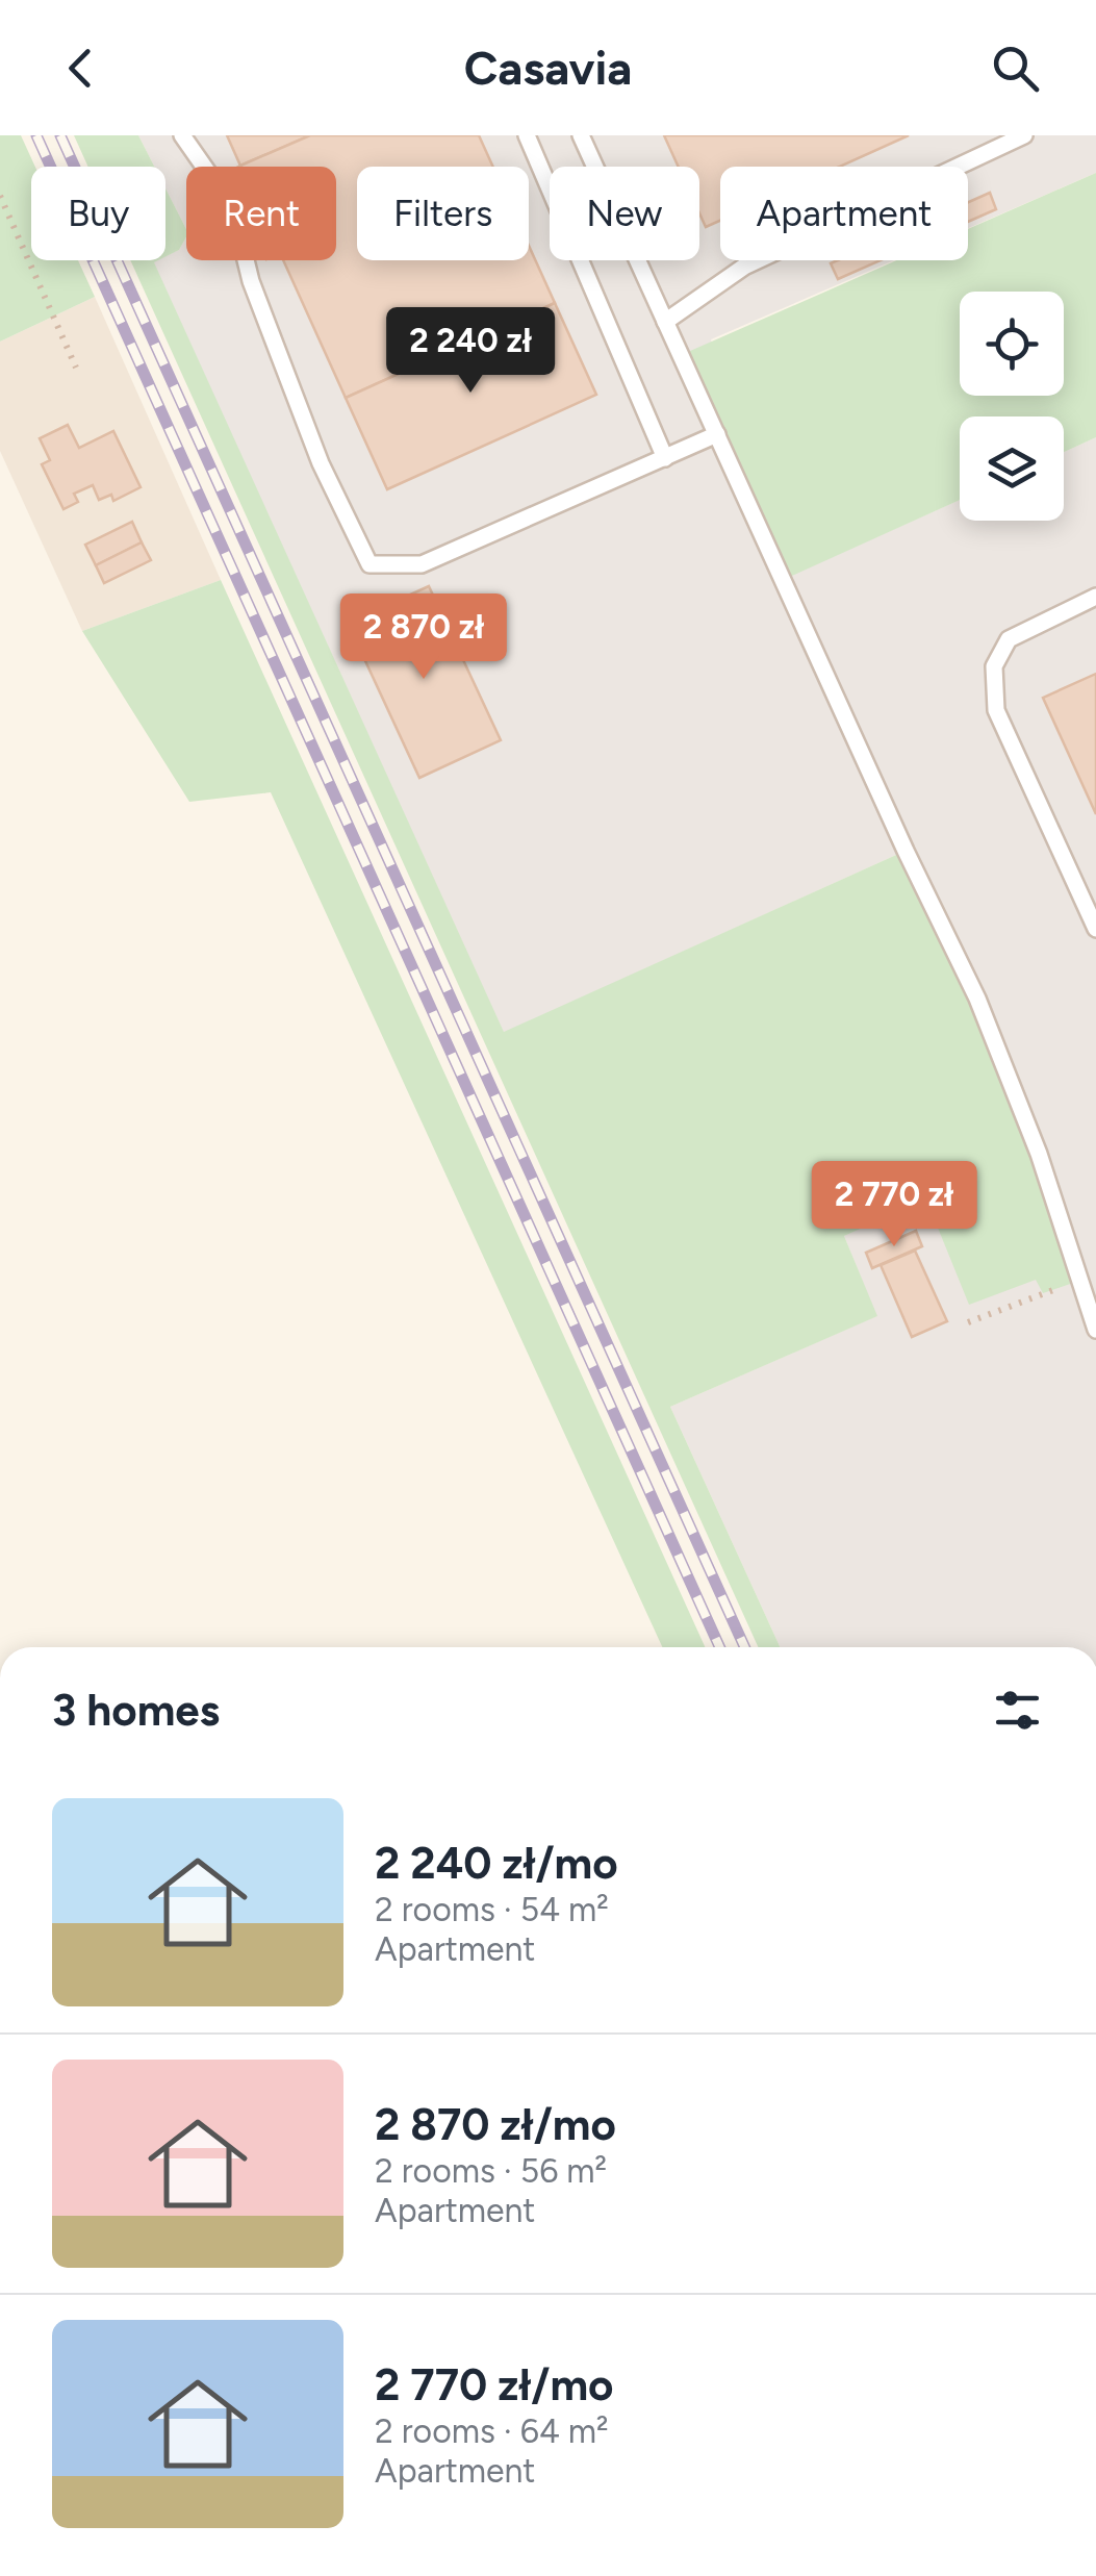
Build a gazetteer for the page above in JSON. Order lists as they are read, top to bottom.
{
  "page": {
    "header": "Casavia",
    "chip": [
      "Buy",
      "Rent",
      "Filters",
      "New",
      "Apartment"
    ],
    "price": ["2 240 zł", "2 870 zł", "2 770 zł"],
    "heading": "3 homes",
    "list": [
      {
        "name": "2 240 zł/mo",
        "note": "2 rooms · 54 m² · Apartment"
      },
      {
        "name": "2 870 zł/mo",
        "note": "2 rooms · 56 m² · Apartment"
      },
      {
        "name": "2 770 zł/mo",
        "note": "2 rooms · 64 m² · Apartment"
      }
    ]
  }
}
